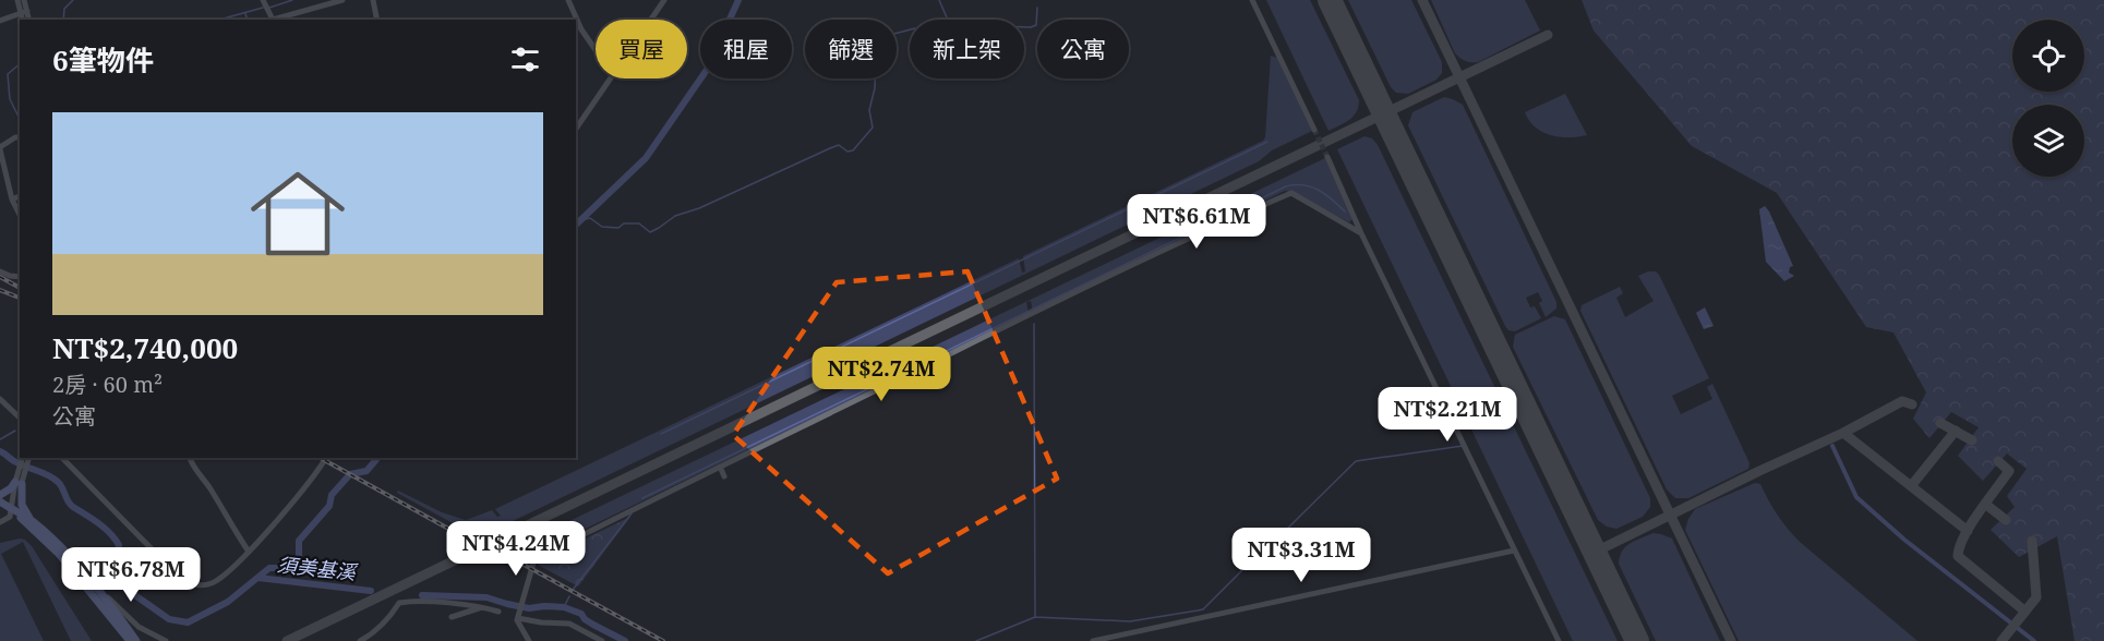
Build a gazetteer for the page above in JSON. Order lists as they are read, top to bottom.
{
  "water": ["須美基溪"],
  "page": {
    "chip": [
      "買屋",
      "租屋",
      "篩選",
      "新上架",
      "公寓"
    ],
    "heading": "6筆物件",
    "list": [
      {
        "name": "NT$2,740,000",
        "note": "2房 · 60 m² · 公寓"
      }
    ],
    "price": [
      "NT$6.61M",
      "NT$2.74M",
      "NT$2.21M",
      "NT$4.24M",
      "NT$3.31M",
      "NT$6.78M"
    ]
  }
}
